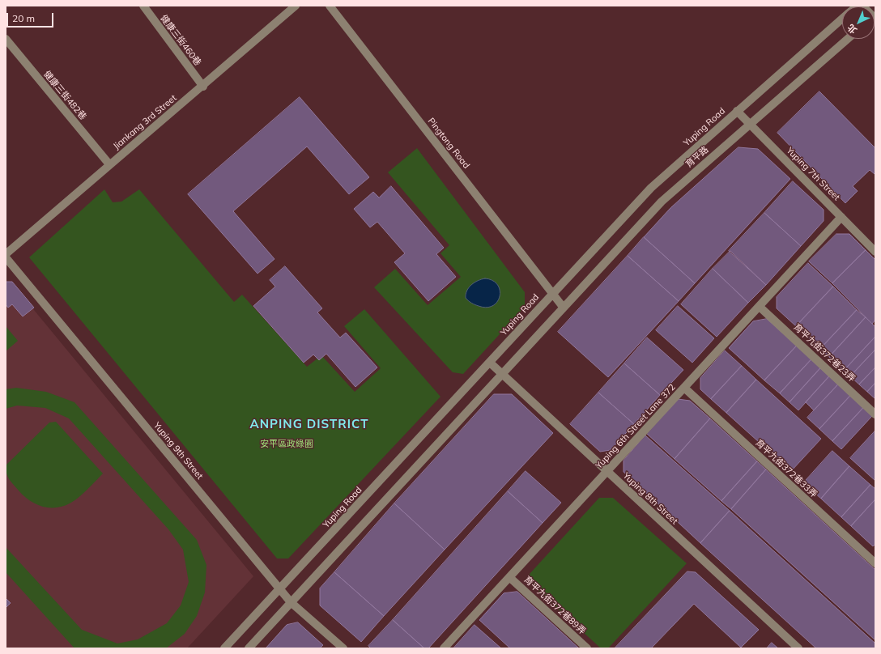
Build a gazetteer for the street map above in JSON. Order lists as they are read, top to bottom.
{
  "streets": {
    "street": [
      "健康三街460巷",
      "健康三街482巷",
      "Jiankang 3rd Street",
      "Yuping Road",
      "Pingtong Road",
      "育平路",
      "Yuping 7th Street",
      "育平九街372巷23弄",
      "Yuping 6th Street Lane 372",
      "Yuping 9th Street",
      "育平九街372巷33弄",
      "Yuping 8th Street",
      "育平九街372巷89弄"
    ]
  },
  "crossings": [
    ["健康三街460巷", "Jiankang 3rd Street"],
    ["健康三街482巷", "Jiankang 3rd Street"],
    ["Yuping Road", "Pingtong Road"],
    ["Yuping Road", "Yuping 7th Street"],
    ["Yuping Road", "Yuping 9th Street"],
    ["Yuping Road", "Yuping 8th Street"],
    ["Pingtong Road", "育平路"],
    ["育平路", "Yuping 7th Street"],
    ["Yuping 7th Street", "Yuping 6th Street Lane 372"],
    ["育平九街372巷23弄", "Yuping 6th Street Lane 372"],
    ["Yuping 6th Street Lane 372", "育平九街372巷33弄"],
    ["Yuping 6th Street Lane 372", "Yuping 8th Street"],
    ["Yuping 6th Street Lane 372", "育平九街372巷89弄"]
  ],
  "districts": ["ANPING DISTRICT"],
  "parks": ["安平區政綠園"],
  "scale_bar": "20 m",
  "north": "bottom left"
}
